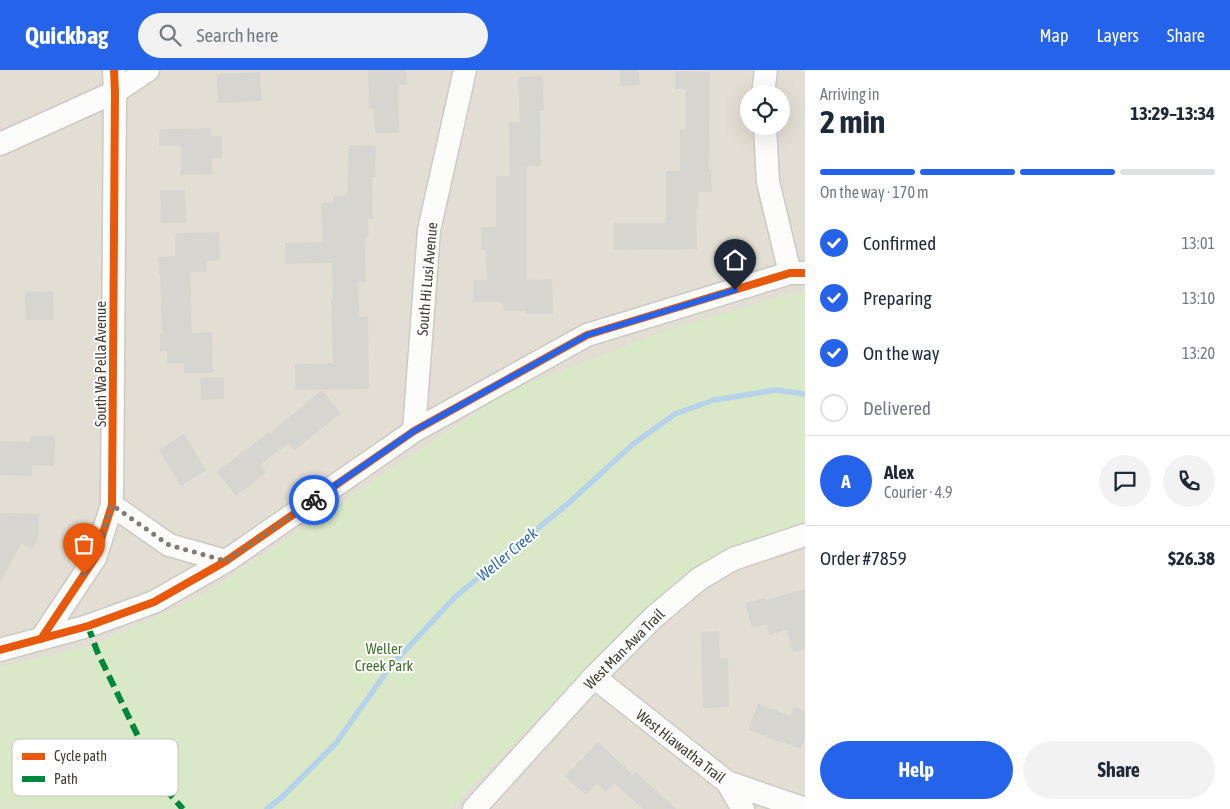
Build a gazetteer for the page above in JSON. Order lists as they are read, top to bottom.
{
  "streets": {
    "street": [
      "South Hi Lusi Avenue",
      "South Wa Pella Avenue",
      "West Man-Awa Trail",
      "West Hiawatha Trail"
    ]
  },
  "crossings": [
    ["West Man-Awa Trail", "West Hiawatha Trail"]
  ],
  "water": ["Weller Creek"],
  "parks": ["Weller Creek Park"],
  "legend": ["Cycle path", "Path"],
  "page": {
    "header": "Quickbag",
    "search": "Search here",
    "nav": ["Map", "Layers", "Share"],
    "heading": ["2 min", "Arriving in", "13:29–13:34"],
    "panel": [
      "Alex",
      "Courier · 4.9",
      "Order #7859",
      "$26.38"
    ],
    "bar": "On the way · 170 m",
    "list": [
      ["Confirmed", "13:01"],
      ["Preparing", "13:10"],
      ["On the way", "13:20"],
      "Delivered"
    ],
    "round": "A",
    "buttons": ["Help", "Share"]
  }
}
